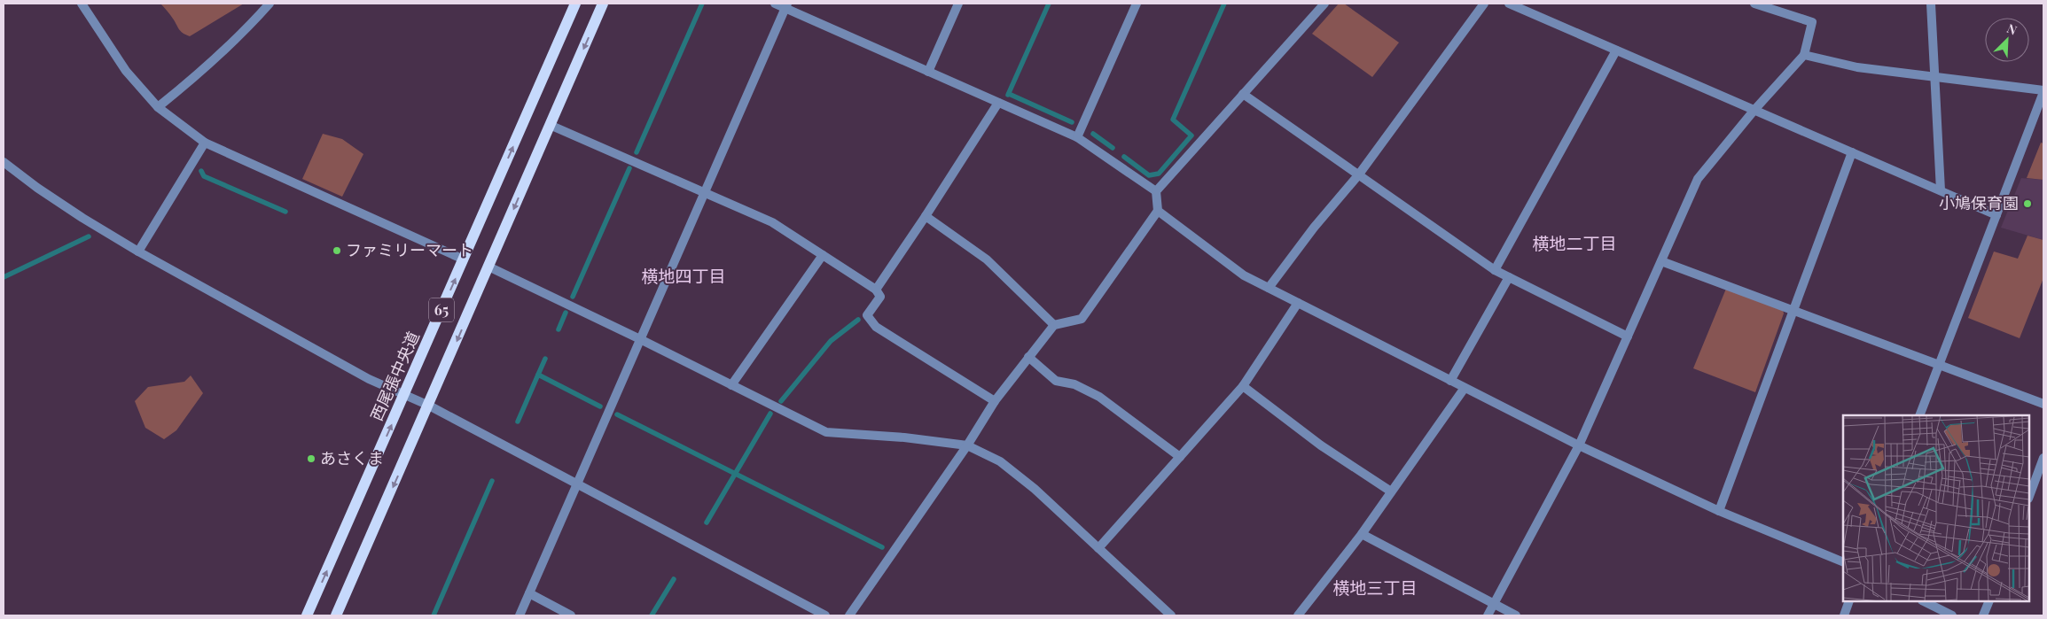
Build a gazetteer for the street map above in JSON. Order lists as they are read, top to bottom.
{
  "streets": {
    "main road": ["65", "西尾張中央道"]
  },
  "districts": ["横地二丁目", "横地四丁目", "横地三丁目"],
  "places": ["小鳩保育園", "ファミリーマート", "あさくま"],
  "north": "top right"
}
